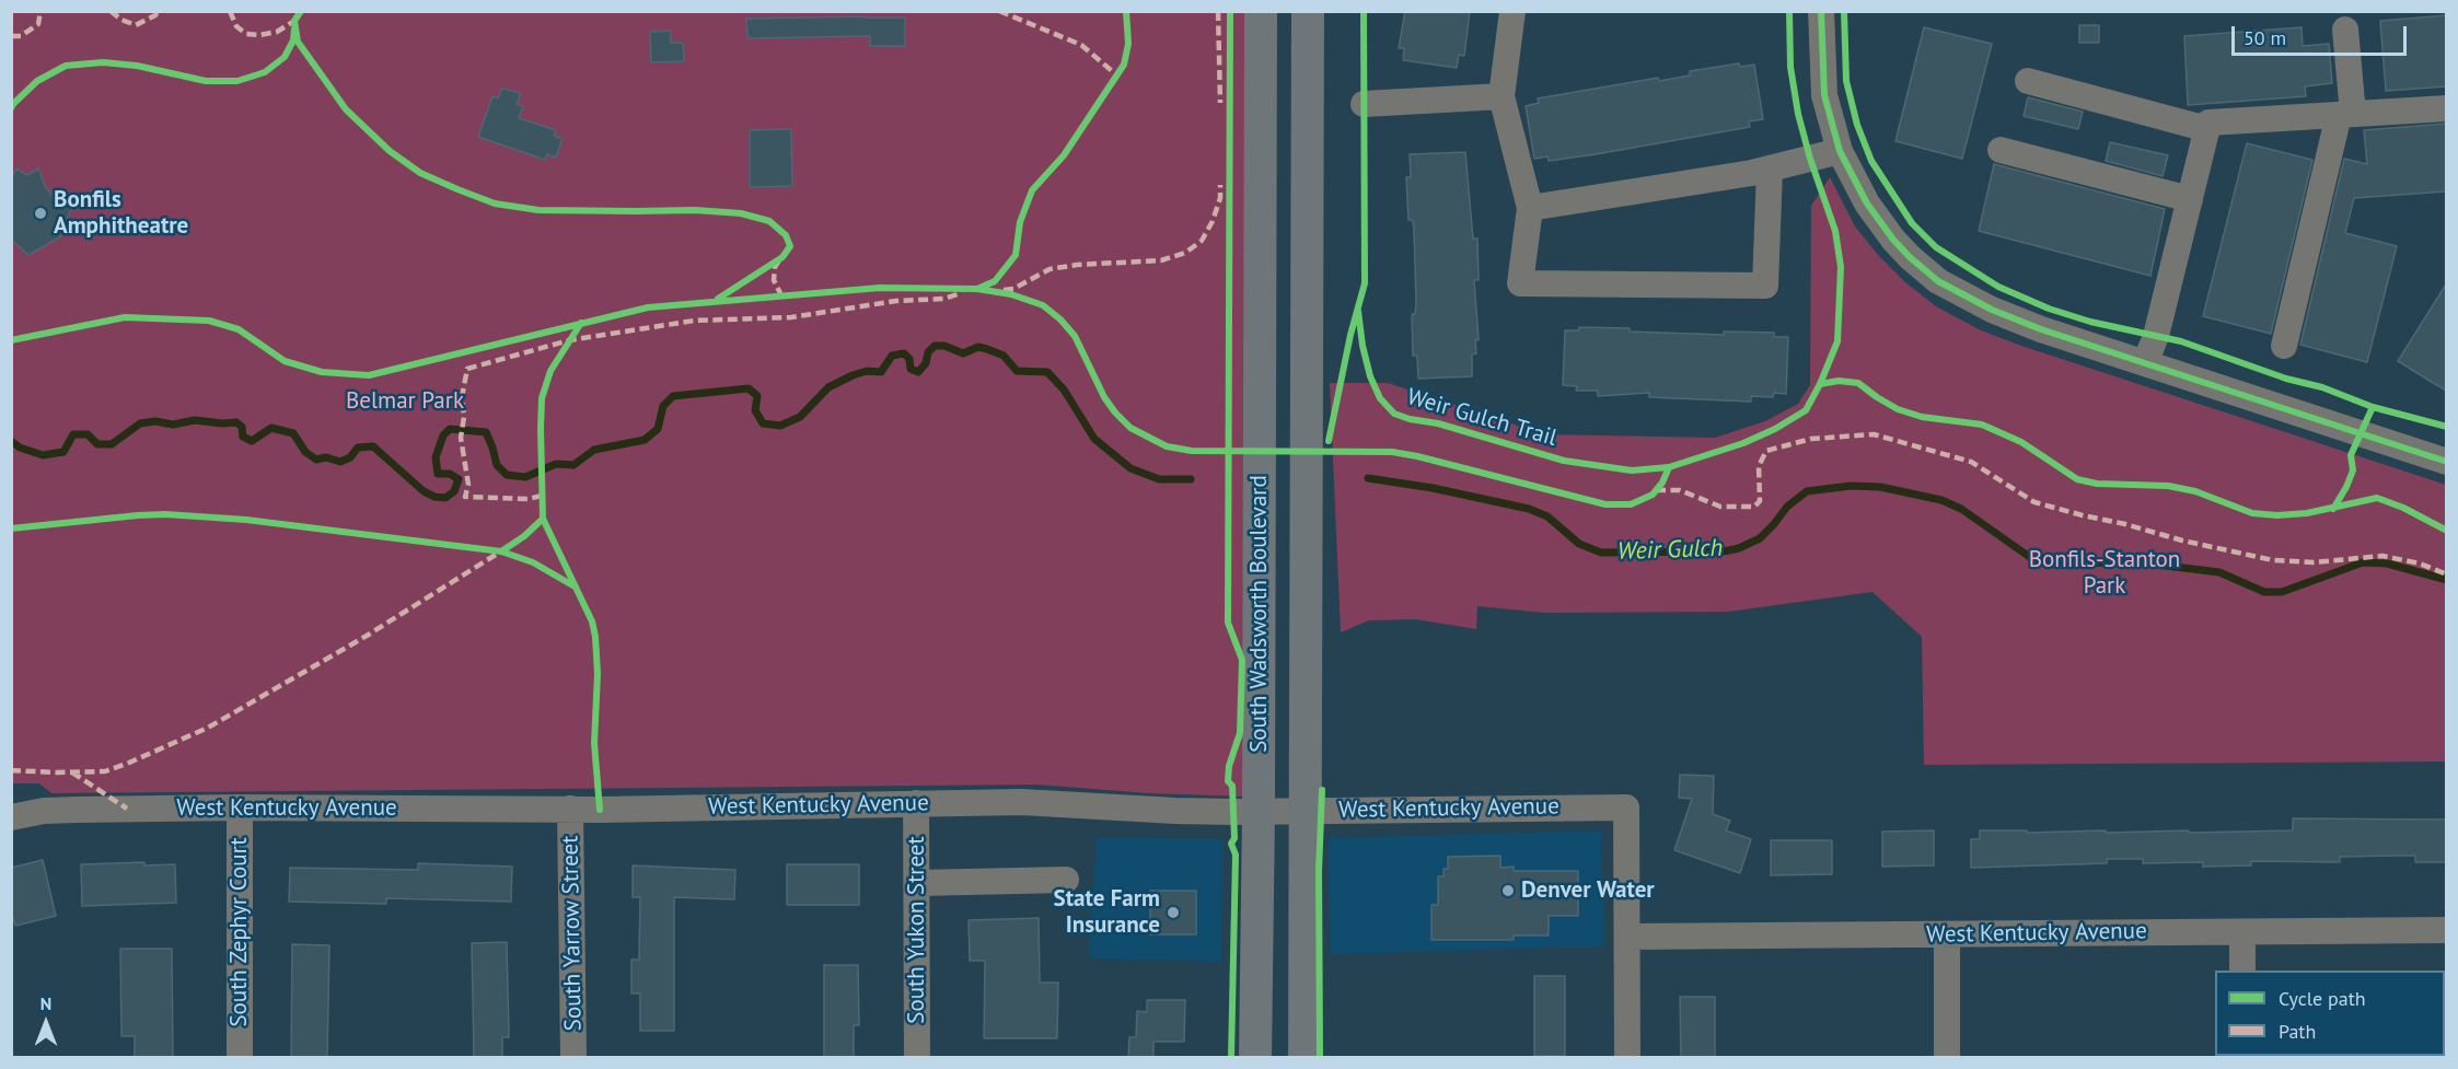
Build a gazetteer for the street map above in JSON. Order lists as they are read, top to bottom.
{
  "streets": {
    "main road": ["South Wadsworth Boulevard"],
    "street": [
      "West Kentucky Avenue",
      "South Yukon Street",
      "South Zephyr Court",
      "South Yarrow Street"
    ],
    "cycle path": ["Weir Gulch Trail"]
  },
  "crossings": [
    ["South Wadsworth Boulevard", "West Kentucky Avenue"],
    ["West Kentucky Avenue", "South Yukon Street"],
    ["West Kentucky Avenue", "South Zephyr Court"],
    ["West Kentucky Avenue", "South Yarrow Street"]
  ],
  "water": ["Weir Gulch"],
  "parks": ["Belmar Park", "Bonfils-Stanton Park"],
  "places": ["Bonfils Amphitheatre", "Denver Water", "State Farm Insurance"],
  "legend": ["Cycle path", "Path"],
  "scale_bar": "50 m",
  "north": "top"
}
